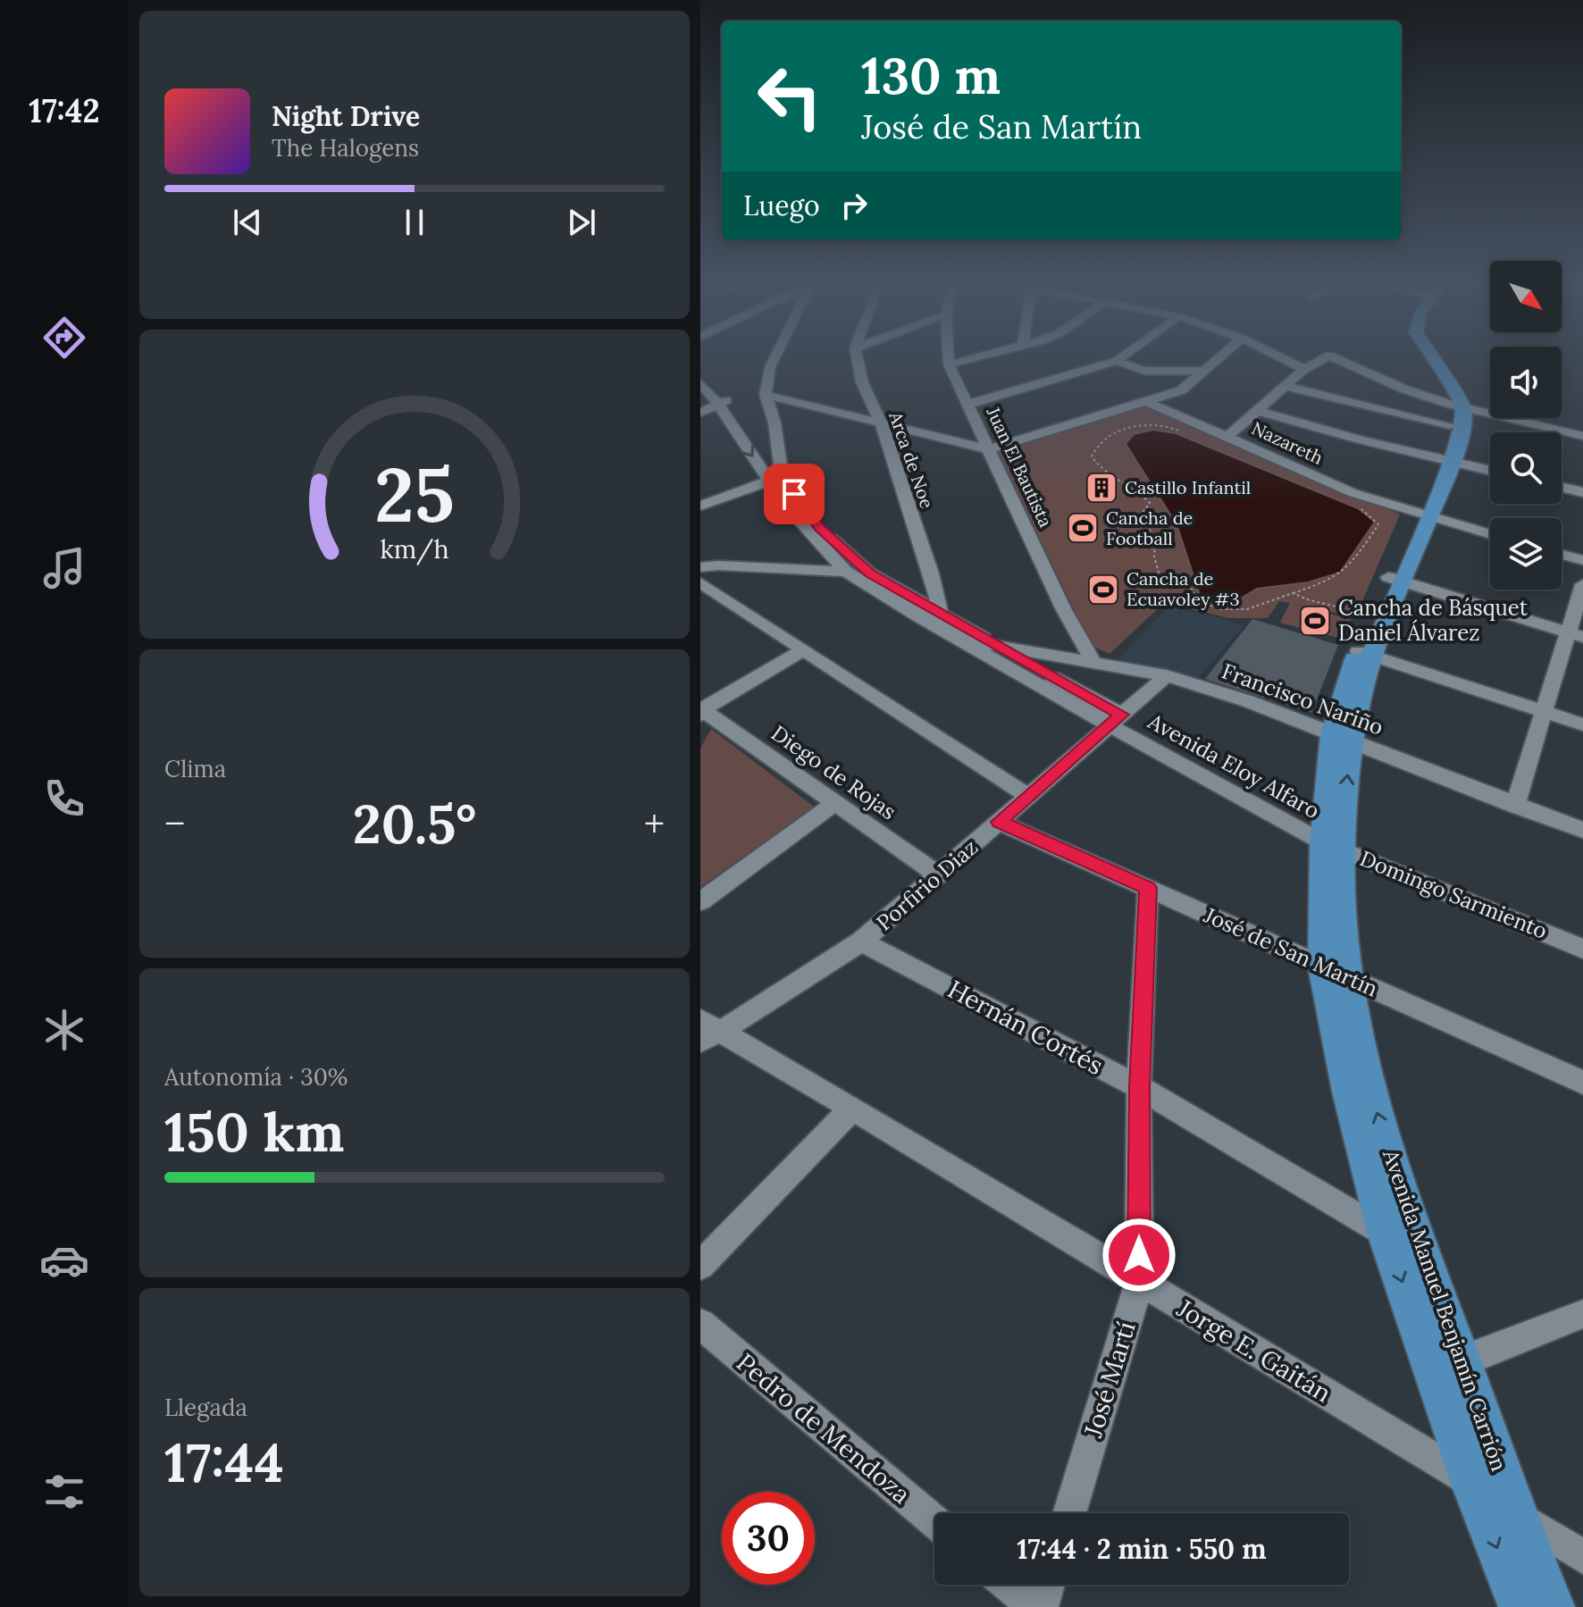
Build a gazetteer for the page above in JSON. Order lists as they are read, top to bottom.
{
  "streets": {
    "main road": ["Avenida Manuel Benjamín Carrión"],
    "street": [
      "Nazareth",
      "Arca de Noe",
      "Juan El Bautista",
      "Francisco Nariño",
      "Avenida Eloy Alfaro",
      "Diego de Rojas",
      "Porfirio Diaz",
      "Domingo Sarmiento",
      "José de San Martín",
      "Hernán Cortés",
      "Jorge E. Gaitán",
      "José Martí",
      "Pedro de Mendoza"
    ]
  },
  "crossings": [
    ["Nazareth", "Avenida Manuel Benjamín Carrión"],
    ["Arca de Noe", "Avenida Eloy Alfaro"],
    ["Juan El Bautista", "Francisco Nariño"],
    ["Francisco Nariño", "Avenida Eloy Alfaro"],
    ["Francisco Nariño", "Porfirio Diaz"],
    ["Francisco Nariño", "Avenida Manuel Benjamín Carrión"],
    ["Avenida Eloy Alfaro", "Porfirio Diaz"],
    ["Avenida Eloy Alfaro", "Domingo Sarmiento"],
    ["Avenida Eloy Alfaro", "Avenida Manuel Benjamín Carrión"],
    ["Diego de Rojas", "Porfirio Diaz"],
    ["Porfirio Diaz", "José de San Martín"],
    ["Porfirio Diaz", "Hernán Cortés"],
    ["Porfirio Diaz", "Jorge E. Gaitán"],
    ["Domingo Sarmiento", "Avenida Manuel Benjamín Carrión"],
    ["José de San Martín", "Avenida Manuel Benjamín Carrión"],
    ["José de San Martín", "José Martí"],
    ["Hernán Cortés", "Avenida Manuel Benjamín Carrión"],
    ["Hernán Cortés", "José Martí"],
    ["Avenida Manuel Benjamín Carrión", "Jorge E. Gaitán"],
    ["Jorge E. Gaitán", "José Martí"]
  ],
  "places": {
    "building": ["Castillo Infantil"],
    "sports": ["Cancha de Football", "Cancha de Ecuavoley #3", "Cancha de Básquet Daniel Álvarez"]
  },
  "north": "bottom right",
  "page": {
    "tabs": "17:42",
    "turn": ["130 m", "José de San Martín"],
    "song": ["Night Drive", "The Halogens"],
    "then": "Luego",
    "tile": [
      "Clima",
      ["Autonomía · 30%", "150 km"],
      ["Llegada", "17:44"]
    ],
    "heat": ["−", "20.5°", "+"],
    "limit": "30",
    "trip": "17:44 · 2 min · 550 m",
    "gauge": ["25", "km/h"]
  }
}
